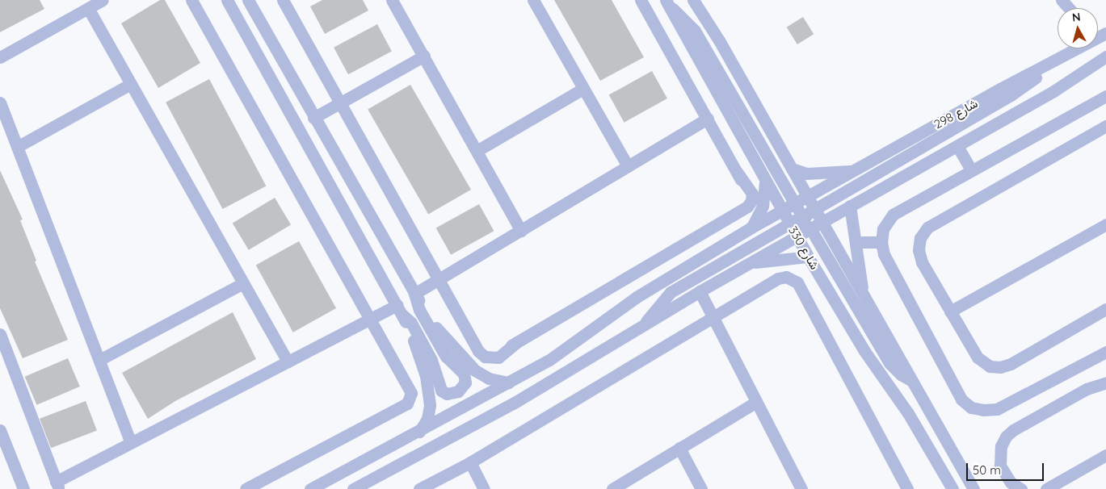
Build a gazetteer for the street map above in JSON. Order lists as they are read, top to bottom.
{
  "streets": {
    "street": ["شارع 298", "شارع 330"]
  },
  "crossings": [
    ["شارع 298", "شارع 330"]
  ],
  "scale_bar": "50 m",
  "north": "top"
}
